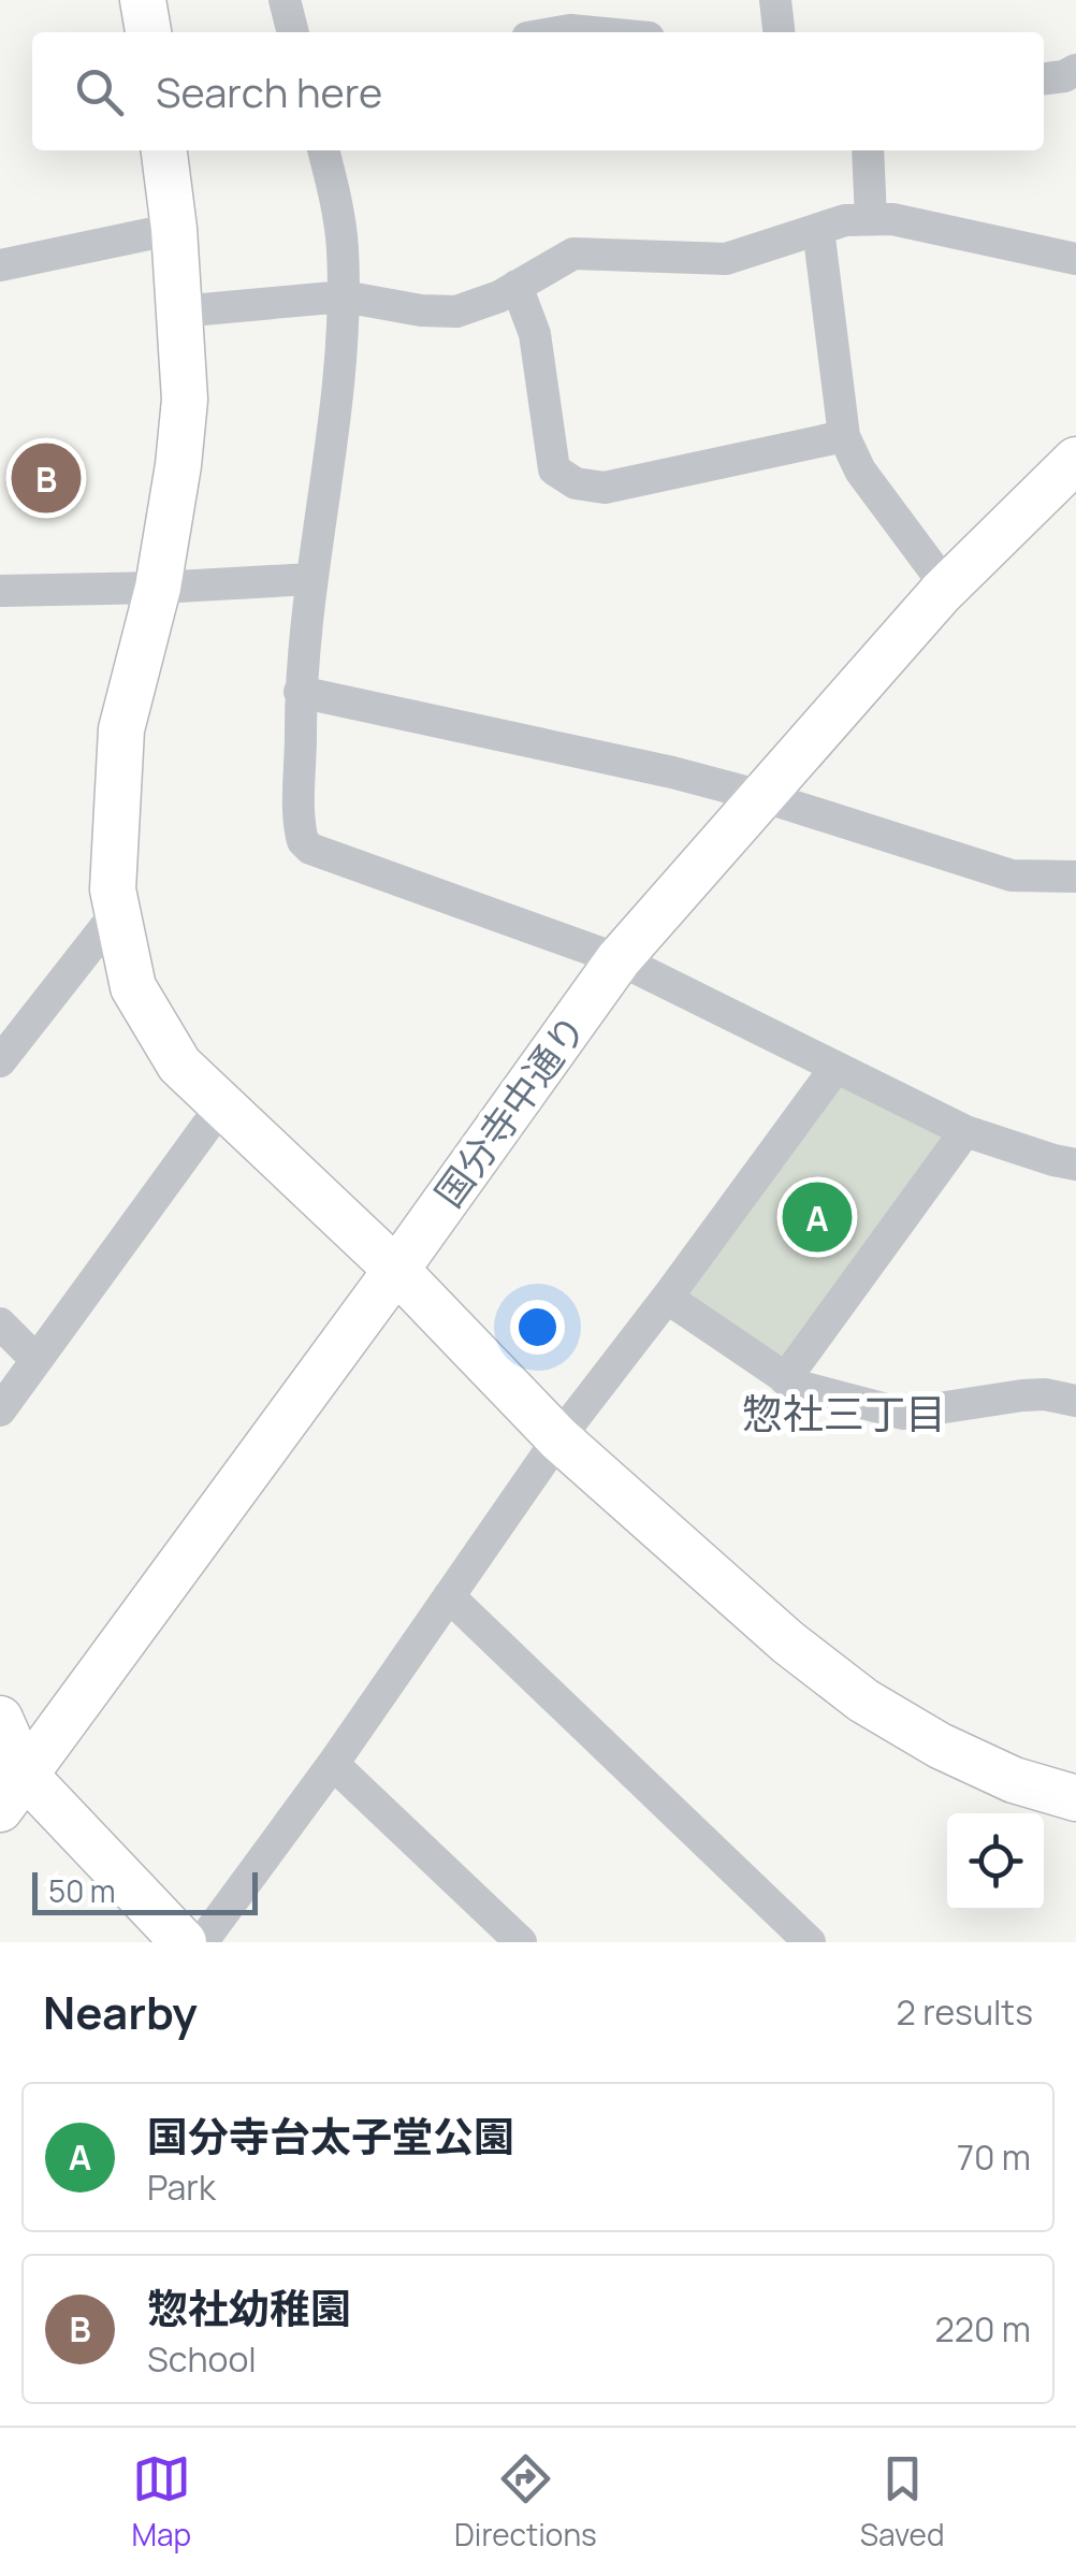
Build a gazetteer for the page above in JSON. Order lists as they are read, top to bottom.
{
  "streets": {
    "street": ["国分寺中通り"]
  },
  "districts": ["惣社三丁目"],
  "scale_bar": "50 m",
  "page": {
    "search": "Search here",
    "pins": ["B", "A"],
    "scale": "50 m",
    "heading": ["Nearby", "2 results"],
    "list": [
      {
        "mark": "A",
        "name": "国分寺台太子堂公園",
        "note": "Park",
        "value": "70 m"
      },
      {
        "mark": "B",
        "name": "惣社幼稚園",
        "note": "School",
        "value": "220 m"
      }
    ],
    "nav": ["Map", "Directions", "Saved"]
  }
}
